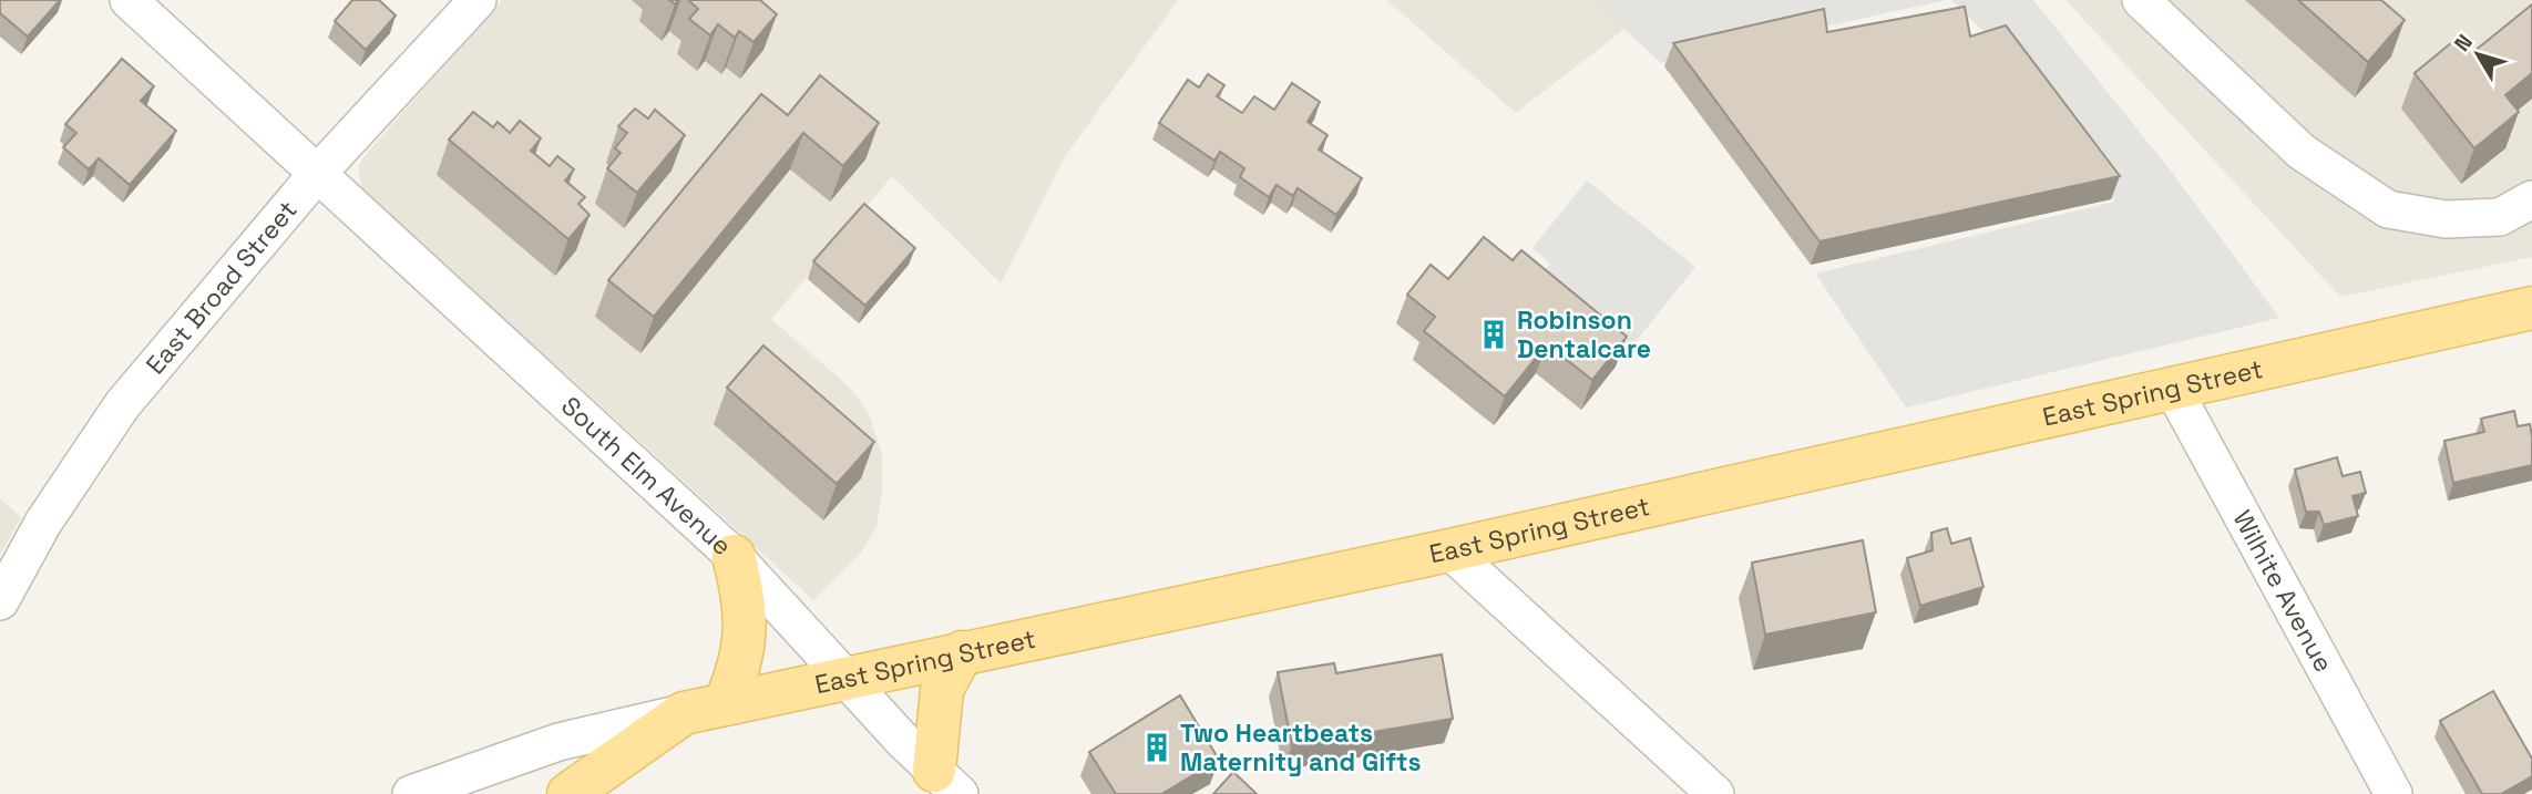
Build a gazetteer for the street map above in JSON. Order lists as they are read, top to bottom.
{
  "streets": {
    "main road": ["East Spring Street"],
    "street": ["East Broad Street", "South Elm Avenue", "Wilhite Avenue"]
  },
  "crossings": [
    ["East Broad Street", "South Elm Avenue"],
    ["East Spring Street", "South Elm Avenue"],
    ["East Spring Street", "Wilhite Avenue"]
  ],
  "places": {
    "building": ["Robinson Dentalcare", "Two Heartbeats Maternity and Gifts"]
  },
  "north": "top left"
}
